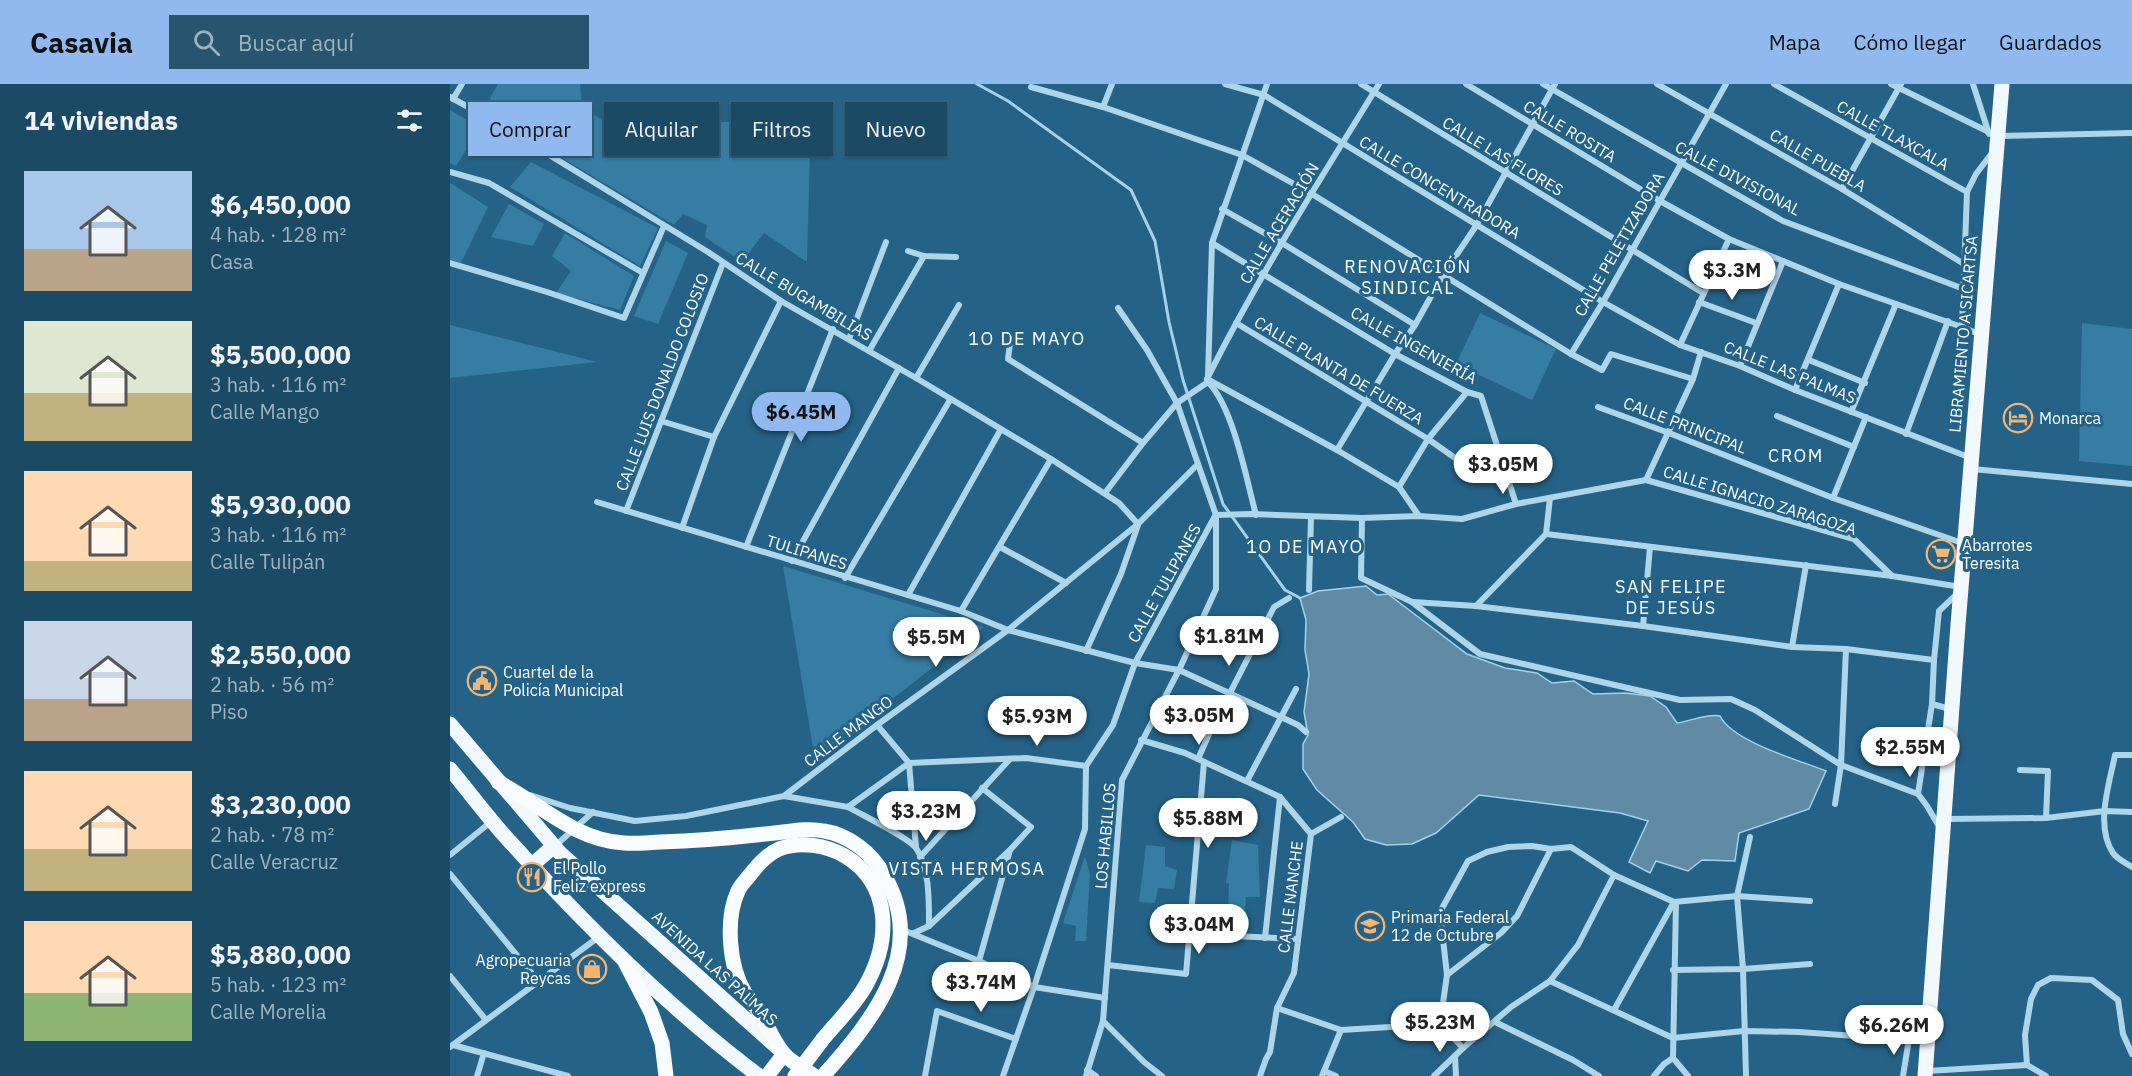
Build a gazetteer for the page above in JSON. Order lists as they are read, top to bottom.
{
  "streets": {
    "highway": ["AVENIDA LAS PALMAS"],
    "main road": ["LIBRAMIENTO A SICARTSA"],
    "street": [
      "CALLE ROSITA",
      "CALLE TLAXCALA",
      "CALLE LAS FLORES",
      "CALLE PUEBLA",
      "CALLE DIVISIONAL",
      "CALLE CONCENTRADORA",
      "CALLE ACERACIÓN",
      "CALLE PELETIZADORA",
      "CALLE BUGAMBILIAS",
      "CALLE INGENIERÍA",
      "CALLE PLANTA DE FUERZA",
      "CALLE LAS PALMAS",
      "CALLE LUIS DONALDO COLOSIO",
      "CALLE PRINCIPAL",
      "CALLE IGNACIO ZARAGOZA",
      "TULIPANES",
      "CALLE TULIPANES",
      "CALLE MANGO",
      "LOS HABILLOS",
      "CALLE NANCHE"
    ]
  },
  "crossings": [
    ["CALLE ROSITA", "CALLE PELETIZADORA"],
    ["CALLE ROSITA", "LIBRAMIENTO A SICARTSA"],
    ["CALLE LAS FLORES", "CALLE ACERACIÓN"],
    ["CALLE LAS FLORES", "CALLE PELETIZADORA"],
    ["CALLE PUEBLA", "CALLE PELETIZADORA"],
    ["CALLE DIVISIONAL", "CALLE PELETIZADORA"],
    ["CALLE CONCENTRADORA", "CALLE ACERACIÓN"],
    ["CALLE CONCENTRADORA", "CALLE PELETIZADORA"],
    ["CALLE CONCENTRADORA", "CALLE LAS PALMAS"],
    ["CALLE ACERACIÓN", "CALLE BUGAMBILIAS"],
    ["CALLE ACERACIÓN", "CALLE INGENIERÍA"],
    ["CALLE ACERACIÓN", "CALLE PLANTA DE FUERZA"],
    ["CALLE ACERACIÓN", "LOS HABILLOS"],
    ["CALLE PELETIZADORA", "CALLE LAS PALMAS"],
    ["CALLE BUGAMBILIAS", "CALLE LUIS DONALDO COLOSIO"],
    ["CALLE BUGAMBILIAS", "CALLE MANGO"],
    ["LIBRAMIENTO A SICARTSA", "CALLE LAS PALMAS"],
    ["LIBRAMIENTO A SICARTSA", "CALLE PRINCIPAL"],
    ["CALLE INGENIERÍA", "CALLE IGNACIO ZARAGOZA"],
    ["CALLE LUIS DONALDO COLOSIO", "TULIPANES"],
    ["CALLE IGNACIO ZARAGOZA", "CALLE TULIPANES"],
    ["CALLE IGNACIO ZARAGOZA", "LOS HABILLOS"],
    ["TULIPANES", "CALLE TULIPANES"],
    ["TULIPANES", "CALLE MANGO"],
    ["CALLE TULIPANES", "CALLE MANGO"],
    ["CALLE TULIPANES", "LOS HABILLOS"],
    ["CALLE MANGO", "LOS HABILLOS"],
    ["CALLE MANGO", "AVENIDA LAS PALMAS"],
    ["LOS HABILLOS", "CALLE NANCHE"]
  ],
  "districts": [
    "RENOVACIÓN SINDICAL",
    "1O DE MAYO",
    "CROM",
    "1O DE MAYO",
    "SAN FELIPE DE JESÚS",
    "VISTA HERMOSA"
  ],
  "places": {
    "hotel": ["Monarca"],
    "supermarket": ["Abarrotes Teresita"],
    "public building": ["Cuartel de la Policía Municipal"],
    "restaurant": ["El Pollo Feliz express"],
    "school or university": ["Primaria Federal 12 de Octubre"],
    "shop": ["Agropecuaria Reycas"]
  },
  "page": {
    "header": "Casavia",
    "search": "Buscar aquí",
    "nav": ["Mapa", "Cómo llegar", "Guardados"],
    "heading": "14 viviendas",
    "chip": [
      "Comprar",
      "Alquilar",
      "Filtros",
      "Nuevo"
    ],
    "list": [
      {
        "name": "$6,450,000",
        "note": "4 hab. · 128 m² · Casa"
      },
      {
        "name": "$5,500,000",
        "note": "3 hab. · 116 m² · Calle Mango"
      },
      {
        "name": "$5,930,000",
        "note": "3 hab. · 116 m² · Calle Tulipán"
      },
      {
        "name": "$2,550,000",
        "note": "2 hab. · 56 m² · Piso"
      },
      {
        "name": "$3,230,000",
        "note": "2 hab. · 78 m² · Calle Veracruz"
      },
      {
        "name": "$5,880,000",
        "note": "5 hab. · 123 m² · Calle Morelia"
      }
    ],
    "price": [
      "$3.3M",
      "$6.45M",
      "$3.05M",
      "$1.81M",
      "$5.5M",
      "$3.05M",
      "$5.93M",
      "$2.55M",
      "$3.23M",
      "$5.88M",
      "$3.04M",
      "$3.74M",
      "$5.23M",
      "$6.26M"
    ]
  }
}
